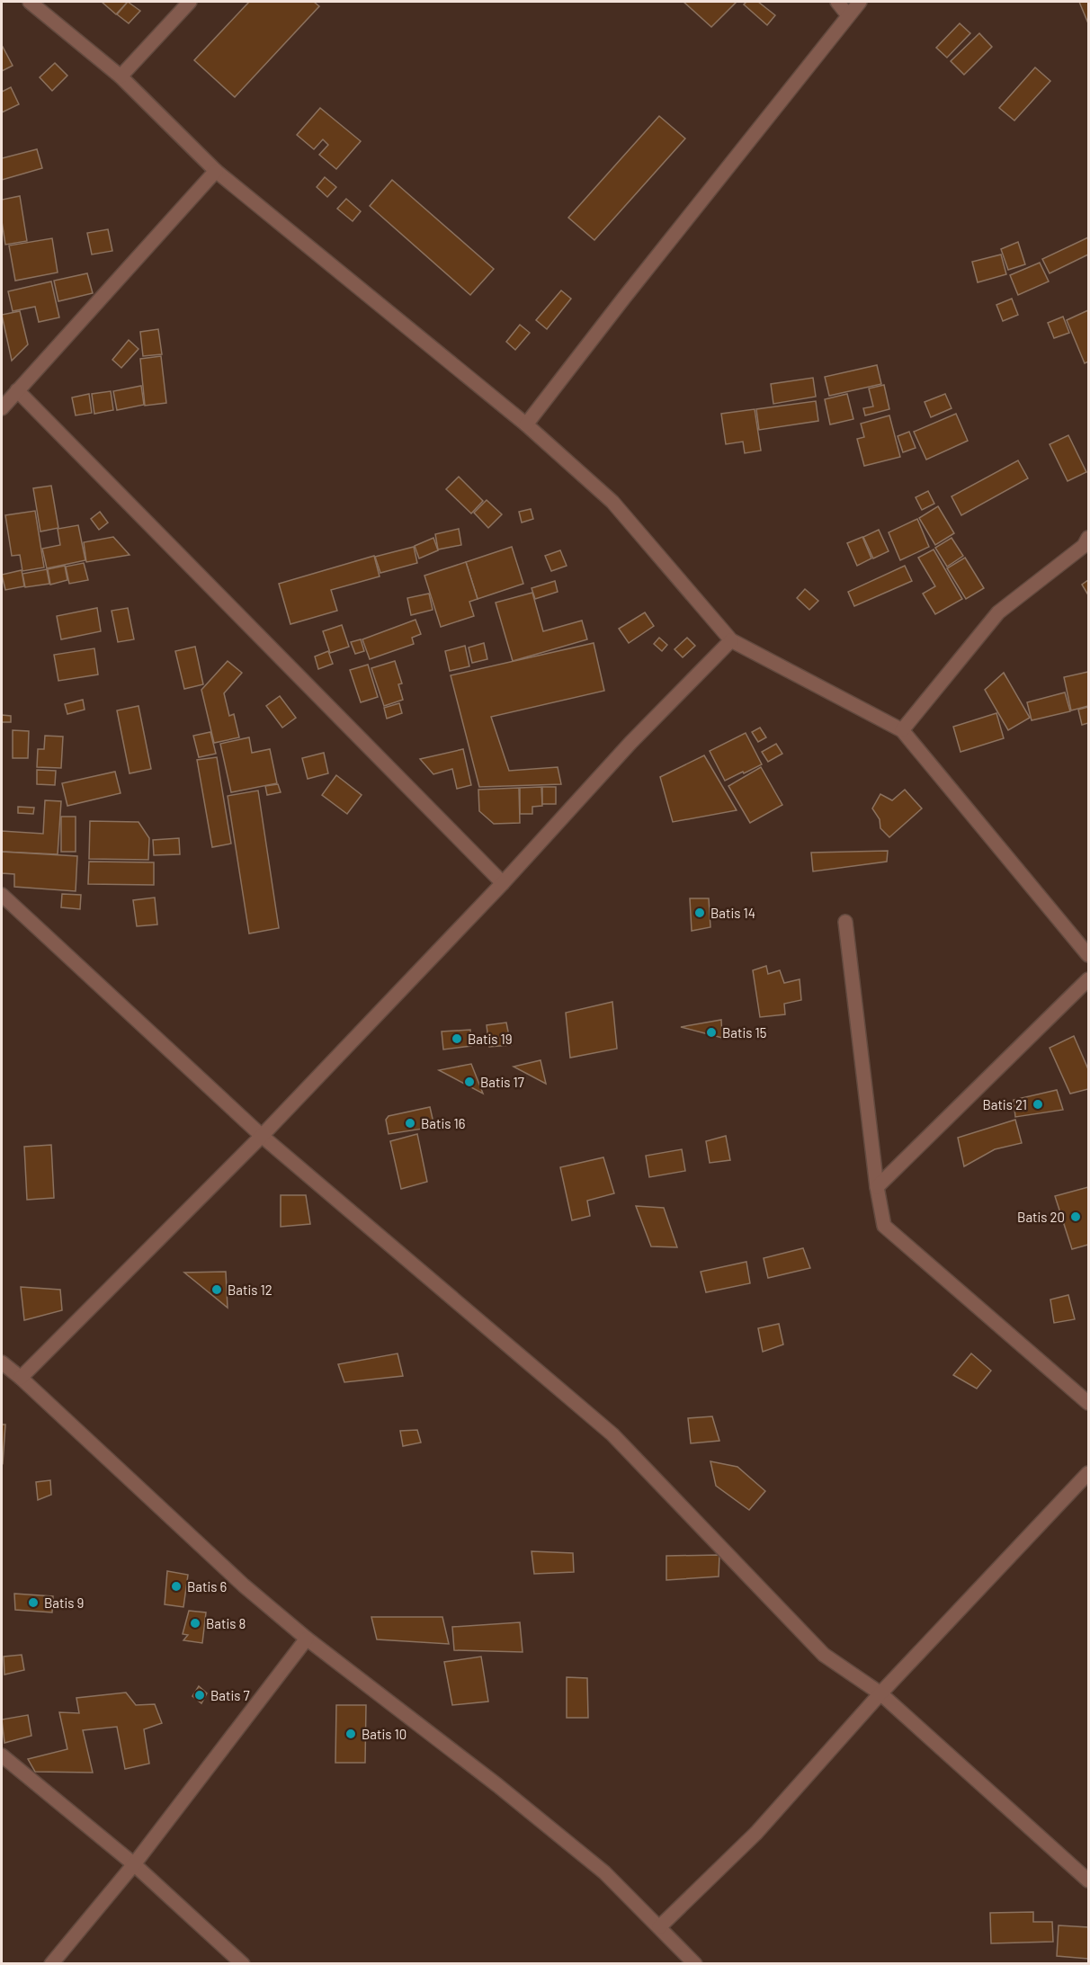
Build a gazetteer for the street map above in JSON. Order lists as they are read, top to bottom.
{
  "places": [
    "Batis 14",
    "Batis 15",
    "Batis 19",
    "Batis 17",
    "Batis 21",
    "Batis 16",
    "Batis 20",
    "Batis 12",
    "Batis 6",
    "Batis 9",
    "Batis 8",
    "Batis 7",
    "Batis 10"
  ]
}
